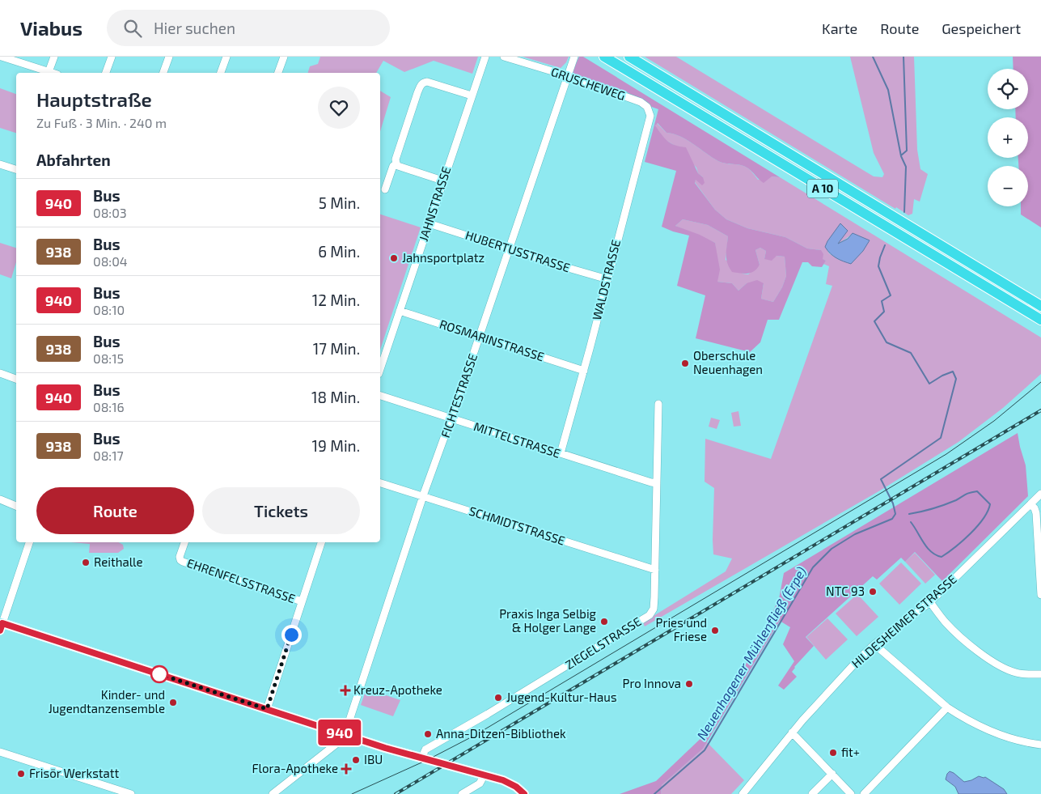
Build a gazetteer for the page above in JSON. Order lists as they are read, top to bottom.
{
  "streets": {
    "highway": ["A 10"],
    "street": [
      "GRUSCHEWEG",
      "JAHNSTRASSE",
      "HUBERTUSSTRASSE",
      "WALDSTRASSE",
      "ROSMARINSTRASSE",
      "FICHTESTRASSE",
      "MITTELSTRASSE",
      "SCHMIDTSTRASSE",
      "EHRENFELSSTRASSE",
      "HILDESHEIMER STRASSE",
      "ZIEGELSTRASSE"
    ]
  },
  "crossings": [
    ["GRUSCHEWEG", "WALDSTRASSE"],
    ["GRUSCHEWEG", "FICHTESTRASSE"],
    ["JAHNSTRASSE", "HUBERTUSSTRASSE"],
    ["JAHNSTRASSE", "ROSMARINSTRASSE"],
    ["HUBERTUSSTRASSE", "WALDSTRASSE"],
    ["HUBERTUSSTRASSE", "FICHTESTRASSE"],
    ["WALDSTRASSE", "ROSMARINSTRASSE"],
    ["WALDSTRASSE", "MITTELSTRASSE"],
    ["ROSMARINSTRASSE", "FICHTESTRASSE"],
    ["FICHTESTRASSE", "MITTELSTRASSE"],
    ["FICHTESTRASSE", "SCHMIDTSTRASSE"],
    ["MITTELSTRASSE", "ZIEGELSTRASSE"],
    ["SCHMIDTSTRASSE", "ZIEGELSTRASSE"]
  ],
  "water": ["Neuenhagener Mühlenfließ (Erpe)"],
  "places": {
    "other": [
      "Jahnsportplatz",
      "Oberschule Neuenhagen",
      "Reithalle",
      "NTC 93",
      "Praxis Inga Selbig & Holger Lange",
      "Pries und Friese",
      "Pro Innova",
      "Jugend-Kultur-Haus",
      "Kinder- und Jugendtanzensemble",
      "Anna-Ditzen-Bibliothek",
      "fit+",
      "IBU",
      "Frisör Werkstatt"
    ],
    "health": ["Kreuz-Apotheke", "Flora-Apotheke"]
  },
  "lines": ["bus line 940"],
  "page": {
    "header": "Viabus",
    "search": "Hier suchen",
    "nav": ["Karte", "Route", "Gespeichert"],
    "on_map": "940",
    "map_buttons": ["+", "−"],
    "heading": [
      ["Hauptstraße", "Zu Fuß · 3 Min. · 240 m"],
      "Abfahrten"
    ],
    "list": [
      {
        "mark": "940",
        "name": "Bus",
        "note": "08:03",
        "value": "5 Min."
      },
      {
        "mark": "938",
        "name": "Bus",
        "note": "08:04",
        "value": "6 Min."
      },
      {
        "mark": "940",
        "name": "Bus",
        "note": "08:10",
        "value": "12 Min."
      },
      {
        "mark": "938",
        "name": "Bus",
        "note": "08:15",
        "value": "17 Min."
      },
      {
        "mark": "940",
        "name": "Bus",
        "note": "08:16",
        "value": "18 Min."
      },
      {
        "mark": "938",
        "name": "Bus",
        "note": "08:17",
        "value": "19 Min."
      }
    ],
    "buttons": ["Route", "Tickets"]
  }
}
